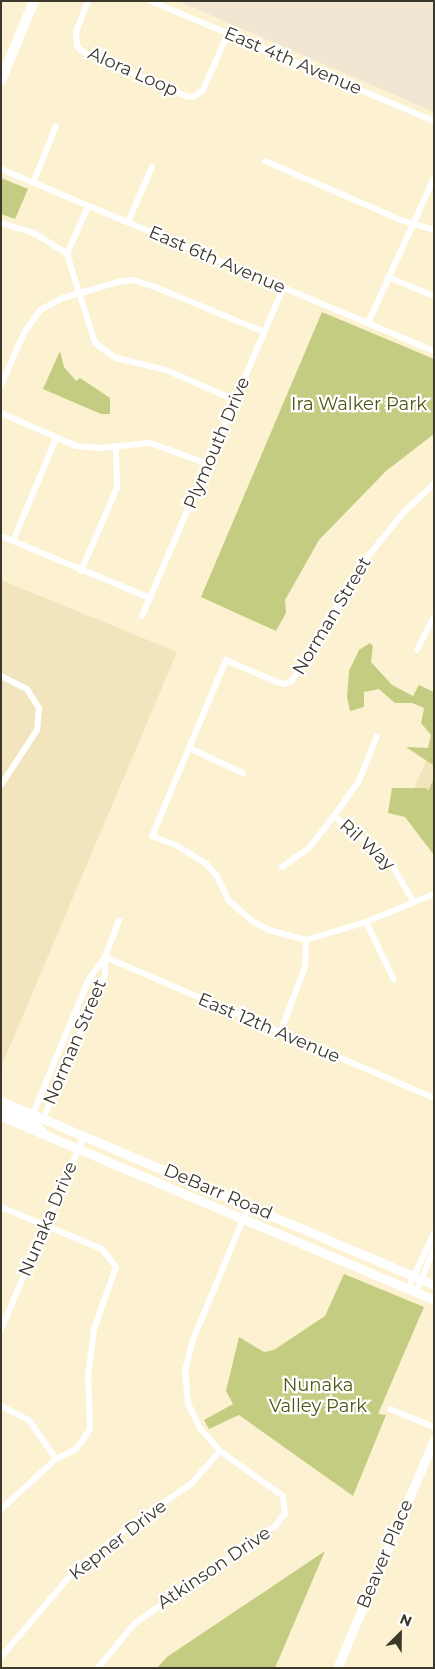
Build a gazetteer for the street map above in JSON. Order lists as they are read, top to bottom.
{
  "streets": {
    "main road": ["DeBarr Road", "Beaver Place"],
    "street": [
      "East 4th Avenue",
      "Alora Loop",
      "East 6th Avenue",
      "Plymouth Drive",
      "Norman Street",
      "Ril Way",
      "East 12th Avenue",
      "Nunaka Drive",
      "Kepner Drive",
      "Atkinson Drive"
    ]
  },
  "crossings": [
    ["East 4th Avenue", "Alora Loop"],
    ["East 6th Avenue", "Plymouth Drive"],
    ["Norman Street", "East 12th Avenue"],
    ["Norman Street", "DeBarr Road"],
    ["DeBarr Road", "Nunaka Drive"],
    ["DeBarr Road", "Atkinson Drive"],
    ["Kepner Drive", "Atkinson Drive"]
  ],
  "parks": ["Ira Walker Park", "Nunaka Valley Park"],
  "north": "top right"
}
